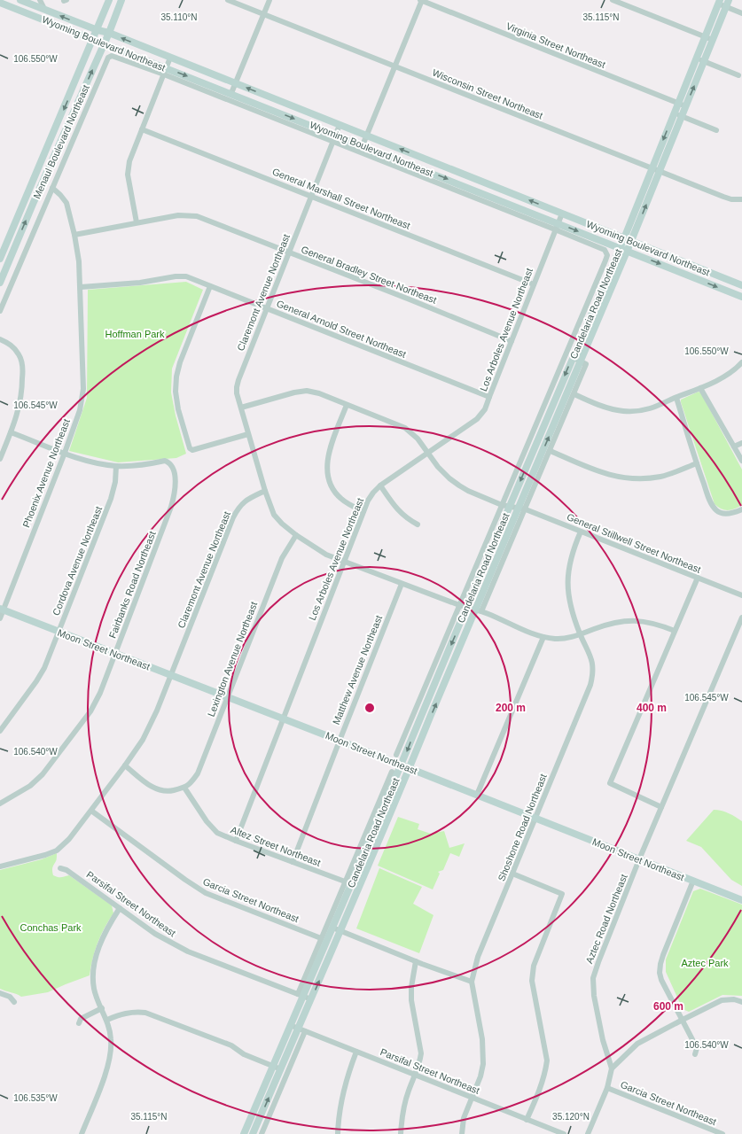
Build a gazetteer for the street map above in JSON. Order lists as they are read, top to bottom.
{
  "streets": {
    "main road": [
      "Wyoming Boulevard Northeast",
      "Menaul Boulevard Northeast",
      "Candelaria Road Northeast",
      "Moon Street Northeast"
    ],
    "street": [
      "Virginia Street Northeast",
      "Wisconsin Street Northeast",
      "General Marshall Street Northeast",
      "General Bradley Street Northeast",
      "Claremont Avenue Northeast",
      "General Arnold Street Northeast",
      "Los Arboles Avenue Northeast",
      "Phoenix Avenue Northeast",
      "General Stillwell Street Northeast",
      "Cordova Avenue Northeast",
      "Fairbanks Road Northeast",
      "Lexington Avenue Northeast",
      "Matthew Avenue Northeast",
      "Shoshone Road Northeast",
      "Altez Street Northeast",
      "Garcia Street Northeast",
      "Parsifal Street Northeast",
      "Aztec Road Northeast"
    ]
  },
  "crossings": [
    ["Wyoming Boulevard Northeast", "Menaul Boulevard Northeast"],
    ["Wyoming Boulevard Northeast", "Claremont Avenue Northeast"],
    ["Wyoming Boulevard Northeast", "Candelaria Road Northeast"],
    ["Wyoming Boulevard Northeast", "Los Arboles Avenue Northeast"],
    ["Virginia Street Northeast", "Candelaria Road Northeast"],
    ["Wisconsin Street Northeast", "Candelaria Road Northeast"],
    ["General Marshall Street Northeast", "Claremont Avenue Northeast"],
    ["General Marshall Street Northeast", "Los Arboles Avenue Northeast"],
    ["General Bradley Street Northeast", "Claremont Avenue Northeast"],
    ["General Bradley Street Northeast", "Los Arboles Avenue Northeast"],
    ["General Bradley Street Northeast", "Phoenix Avenue Northeast"],
    ["Claremont Avenue Northeast", "General Arnold Street Northeast"],
    ["Claremont Avenue Northeast", "General Stillwell Street Northeast"],
    ["Claremont Avenue Northeast", "Moon Street Northeast"],
    ["Claremont Avenue Northeast", "Garcia Street Northeast"],
    ["Candelaria Road Northeast", "General Stillwell Street Northeast"],
    ["Candelaria Road Northeast", "Moon Street Northeast"],
    ["Candelaria Road Northeast", "Parsifal Street Northeast"],
    ["General Arnold Street Northeast", "Los Arboles Avenue Northeast"],
    ["General Arnold Street Northeast", "Phoenix Avenue Northeast"],
    ["Los Arboles Avenue Northeast", "General Stillwell Street Northeast"],
    ["Los Arboles Avenue Northeast", "Moon Street Northeast"],
    ["Los Arboles Avenue Northeast", "Altez Street Northeast"],
    ["Phoenix Avenue Northeast", "Moon Street Northeast"],
    ["General Stillwell Street Northeast", "Shoshone Road Northeast"],
    ["Cordova Avenue Northeast", "Fairbanks Road Northeast"],
    ["Cordova Avenue Northeast", "Moon Street Northeast"],
    ["Fairbanks Road Northeast", "Moon Street Northeast"],
    ["Moon Street Northeast", "Lexington Avenue Northeast"],
    ["Moon Street Northeast", "Matthew Avenue Northeast"],
    ["Moon Street Northeast", "Shoshone Road Northeast"],
    ["Moon Street Northeast", "Aztec Road Northeast"],
    ["Lexington Avenue Northeast", "Altez Street Northeast"],
    ["Matthew Avenue Northeast", "Altez Street Northeast"],
    ["Shoshone Road Northeast", "Parsifal Street Northeast"]
  ],
  "parks": ["Hoffman Park", "Conchas Park", "Aztec Park"],
  "coordinates": [
    "35.110°N",
    "35.115°N",
    "106.550°W",
    "106.545°W",
    "106.540°W",
    "106.535°W",
    "35.120°N"
  ],
  "rings": ["200 m", "400 m", "600 m"]
}
